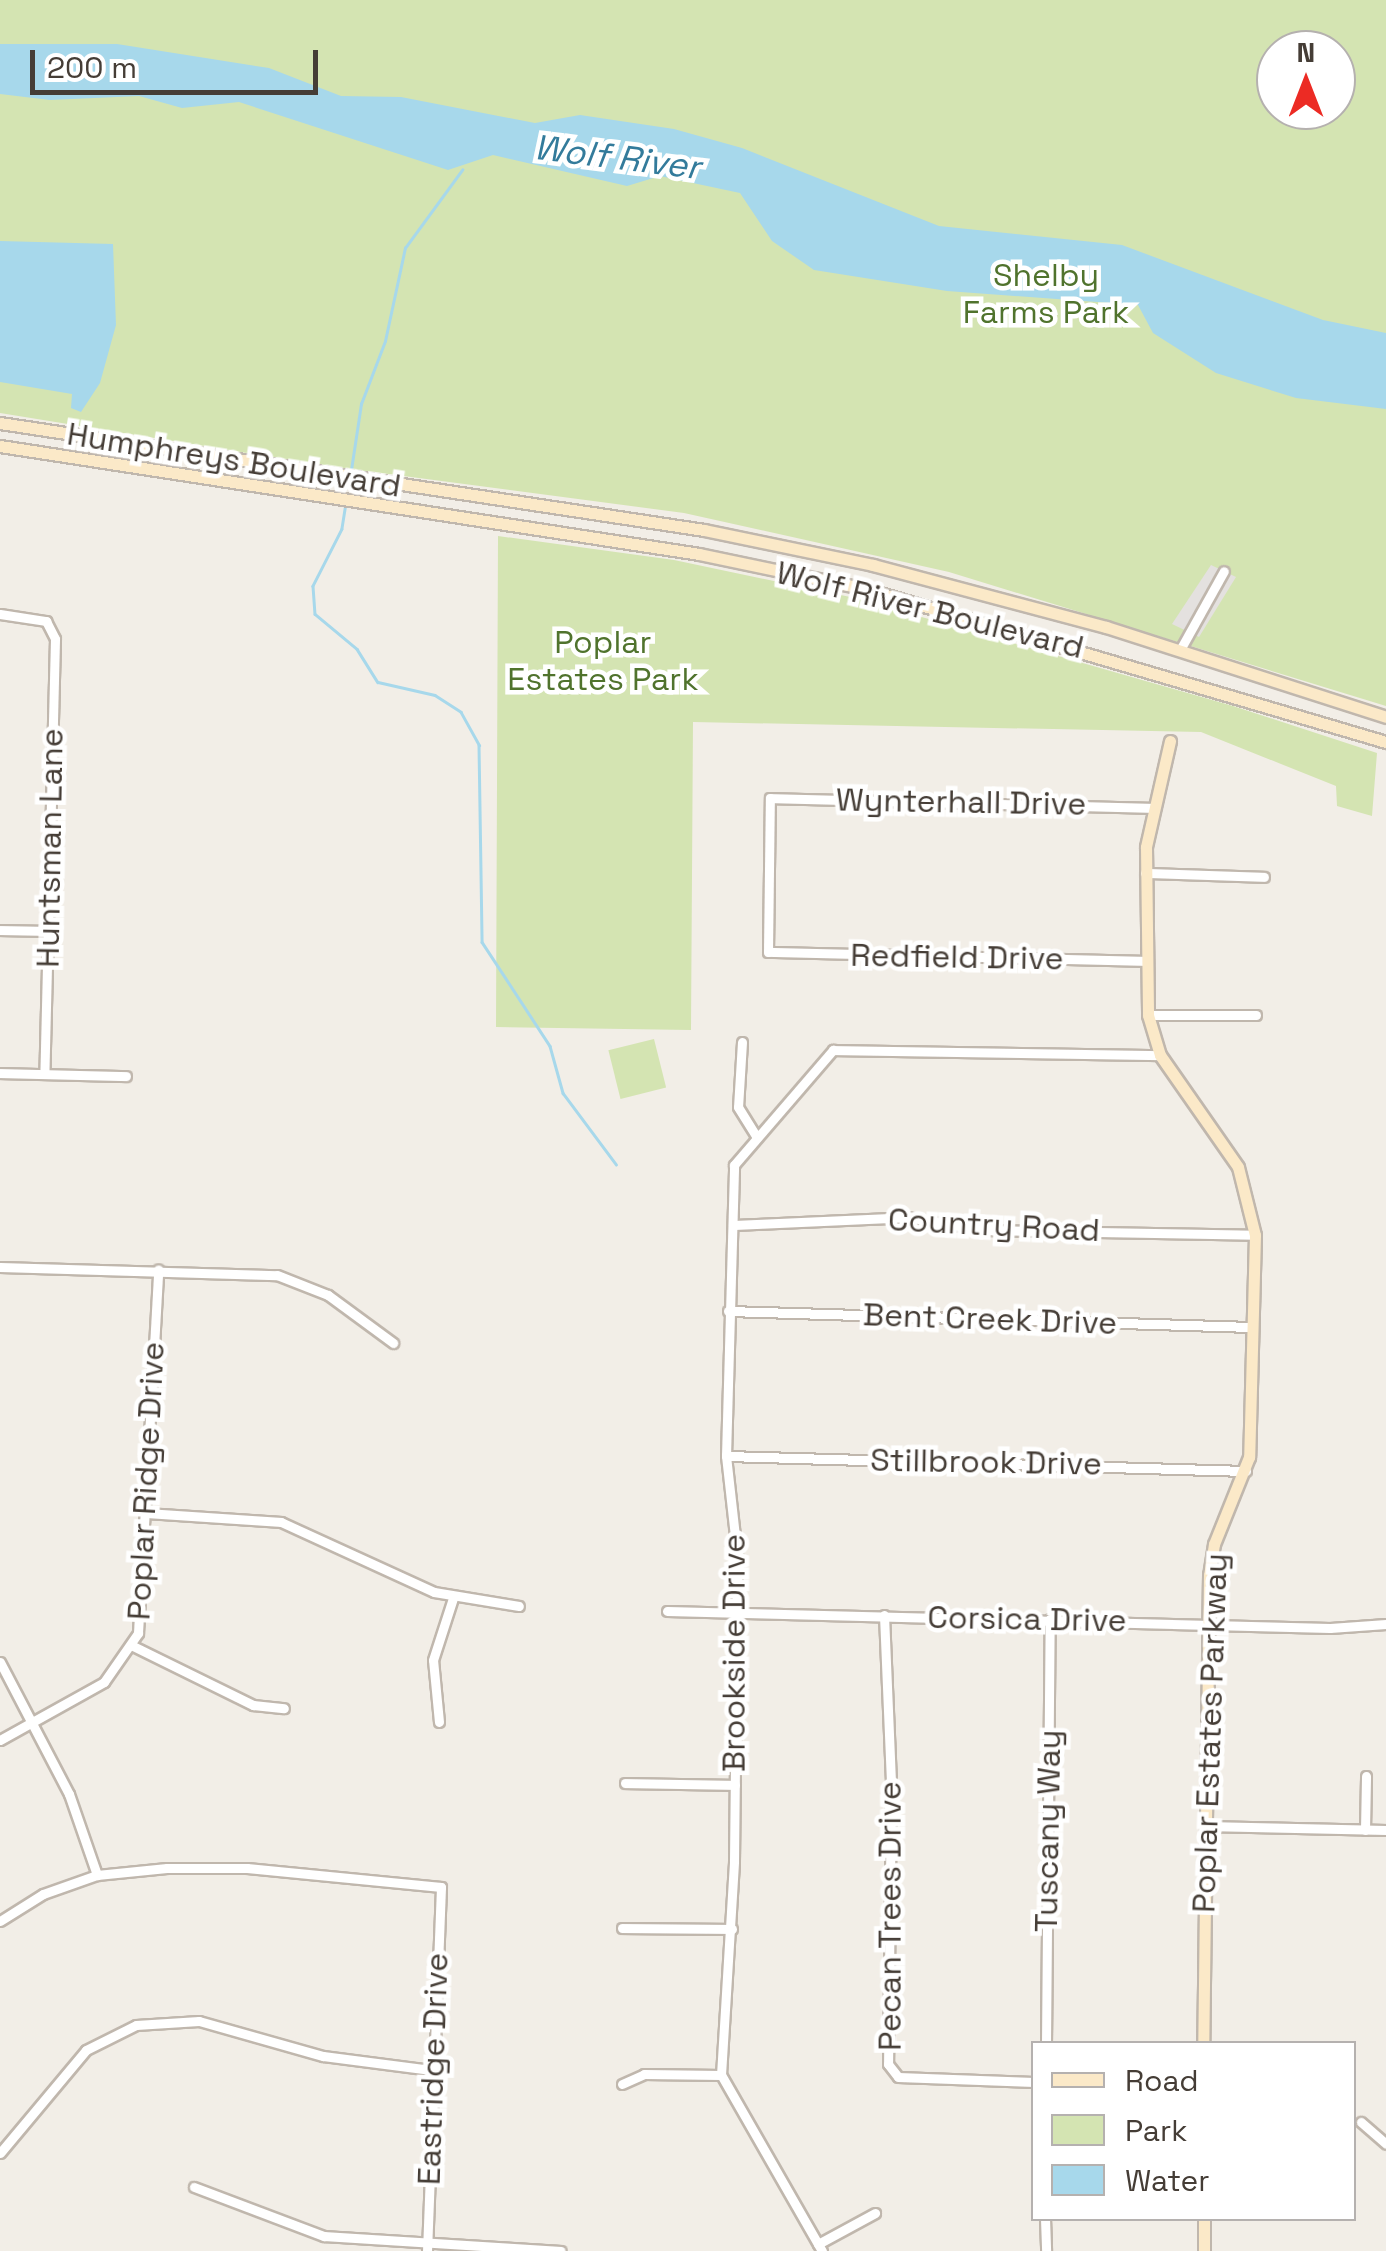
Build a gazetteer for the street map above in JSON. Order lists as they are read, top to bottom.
{
  "streets": {
    "main road": ["Humphreys Boulevard", "Wolf River Boulevard", "Poplar Estates Parkway"],
    "street": [
      "Wynterhall Drive",
      "Huntsman Lane",
      "Redfield Drive",
      "Country Road",
      "Bent Creek Drive",
      "Stillbrook Drive",
      "Poplar Ridge Drive",
      "Corsica Drive",
      "Brookside Drive",
      "Tuscany Way",
      "Pecan Trees Drive",
      "Eastridge Drive"
    ]
  },
  "crossings": [
    ["Humphreys Boulevard", "Wolf River Boulevard"],
    ["Wynterhall Drive", "Redfield Drive"],
    ["Wynterhall Drive", "Poplar Estates Parkway"],
    ["Redfield Drive", "Poplar Estates Parkway"],
    ["Country Road", "Brookside Drive"],
    ["Country Road", "Poplar Estates Parkway"],
    ["Bent Creek Drive", "Brookside Drive"],
    ["Bent Creek Drive", "Poplar Estates Parkway"],
    ["Stillbrook Drive", "Brookside Drive"],
    ["Stillbrook Drive", "Poplar Estates Parkway"],
    ["Corsica Drive", "Brookside Drive"],
    ["Corsica Drive", "Poplar Estates Parkway"],
    ["Corsica Drive", "Tuscany Way"],
    ["Corsica Drive", "Pecan Trees Drive"],
    ["Brookside Drive", "Poplar Estates Parkway"]
  ],
  "water": ["Wolf River"],
  "parks": ["Shelby Farms Park", "Poplar Estates Park"],
  "legend": ["Road", "Park", "Water"],
  "scale_bar": "200 m",
  "north": "top"
}
